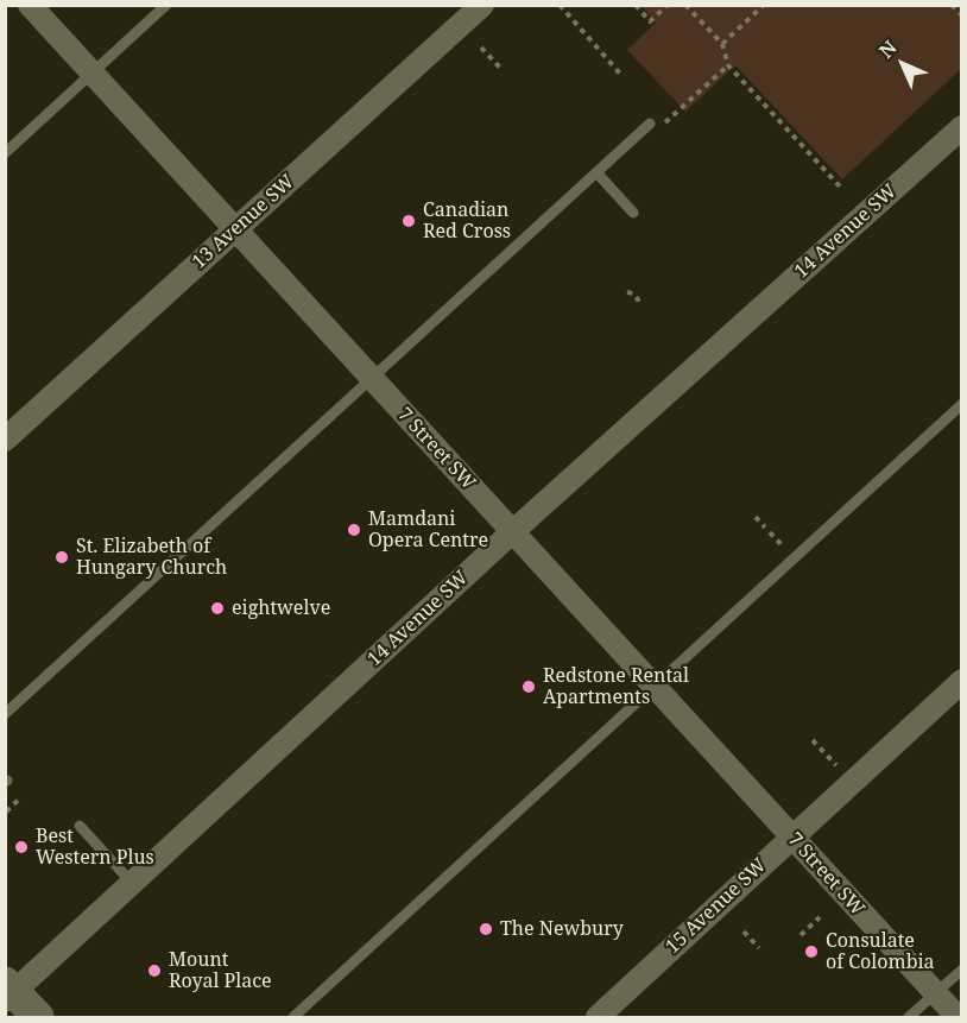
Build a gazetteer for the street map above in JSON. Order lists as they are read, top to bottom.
{
  "streets": {
    "street": [
      "13 Avenue SW",
      "14 Avenue SW",
      "7 Street SW",
      "15 Avenue SW"
    ]
  },
  "crossings": [
    ["13 Avenue SW", "7 Street SW"],
    ["14 Avenue SW", "7 Street SW"],
    ["7 Street SW", "15 Avenue SW"]
  ],
  "places": [
    "Canadian Red Cross",
    "Mamdani Opera Centre",
    "St. Elizabeth of Hungary Church",
    "eightwelve",
    "Redstone Rental Apartments",
    "Best Western Plus",
    "The Newbury",
    "Consulate of Colombia",
    "Mount Royal Place"
  ],
  "north": "top left"
}
